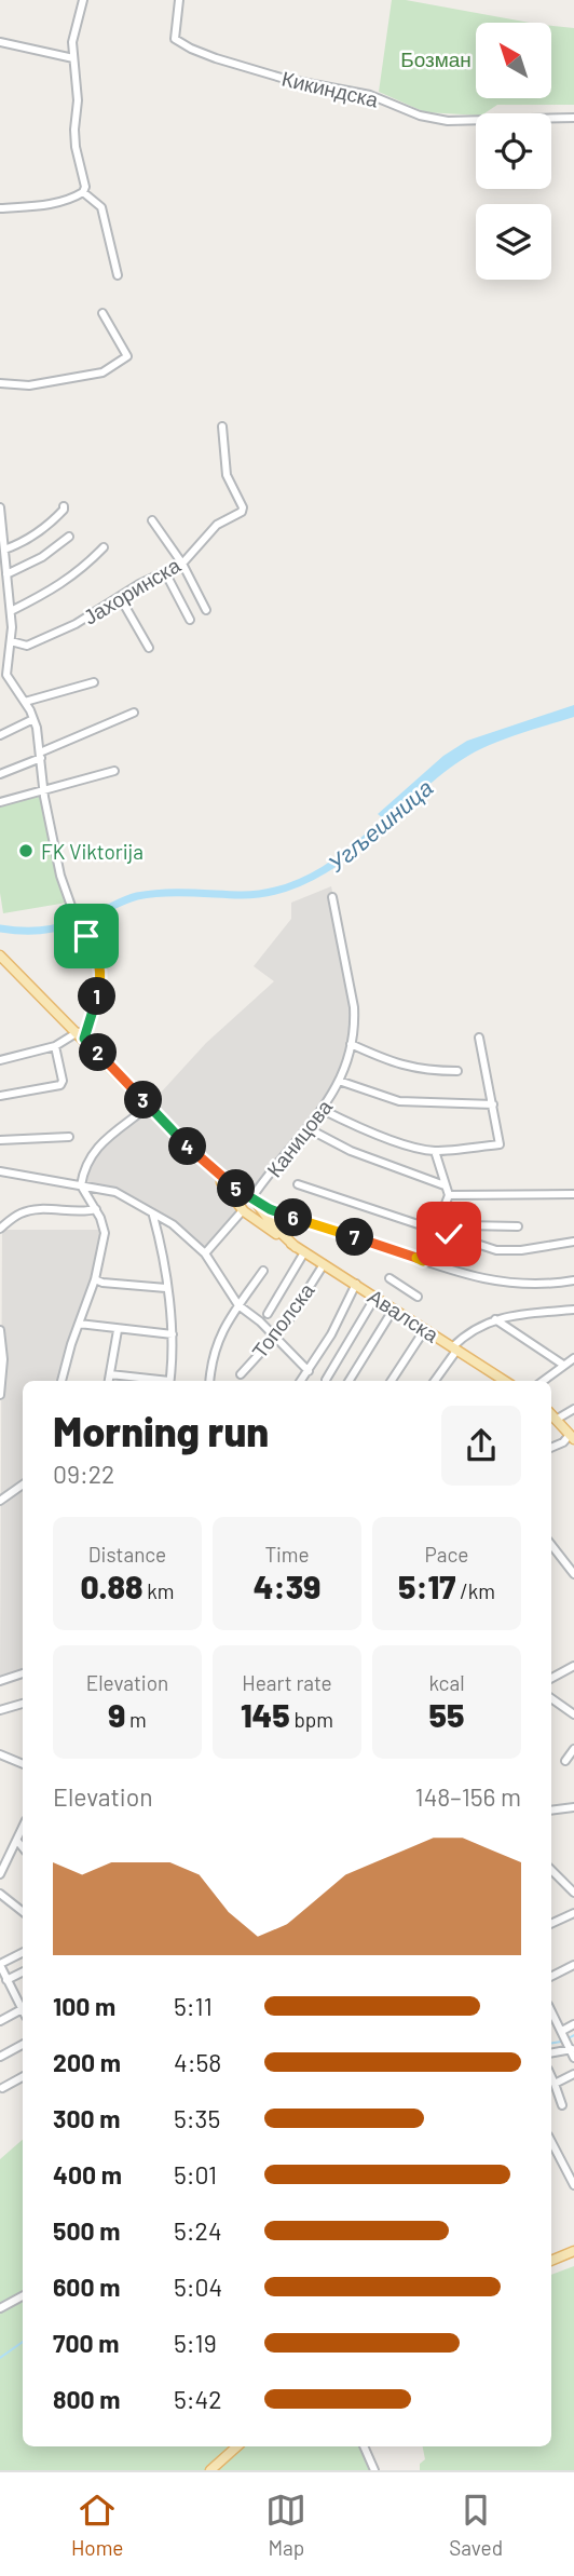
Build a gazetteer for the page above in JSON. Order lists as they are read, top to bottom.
{
  "streets": {
    "main road": ["Авалска"],
    "street": [
      "Кикиндска",
      "Јахоринска",
      "Каницова",
      "Тополска"
    ]
  },
  "crossings": [
    ["Каницова", "Авалска"],
    ["Авалска", "Тополска"]
  ],
  "water": ["Угљешница"],
  "parks": ["Бозман"],
  "places": ["FK Viktorija"],
  "north": "top left",
  "page": {
    "pins": [
      "1",
      "2",
      "3",
      "4",
      "5",
      "6",
      "7"
    ],
    "heading": ["Morning run", "09:22"],
    "stats": [
      ["Distance", "0.88 km"],
      ["Time", "4:39"],
      ["Pace", "5:17 /km"],
      ["Elevation", "9 m"],
      ["Heart rate", "145 bpm"],
      ["kcal", "55"]
    ],
    "chart": ["Elevation", "148–156 m"],
    "list": [
      {
        "name": "100 m",
        "note": "5:11"
      },
      {
        "name": "200 m",
        "note": "4:58"
      },
      {
        "name": "300 m",
        "note": "5:35"
      },
      {
        "name": "400 m",
        "note": "5:01"
      },
      {
        "name": "500 m",
        "note": "5:24"
      },
      {
        "name": "600 m",
        "note": "5:04"
      },
      {
        "name": "700 m",
        "note": "5:19"
      },
      {
        "name": "800 m",
        "note": "5:42"
      }
    ],
    "tabs": ["Home", "Map", "Saved"]
  }
}
